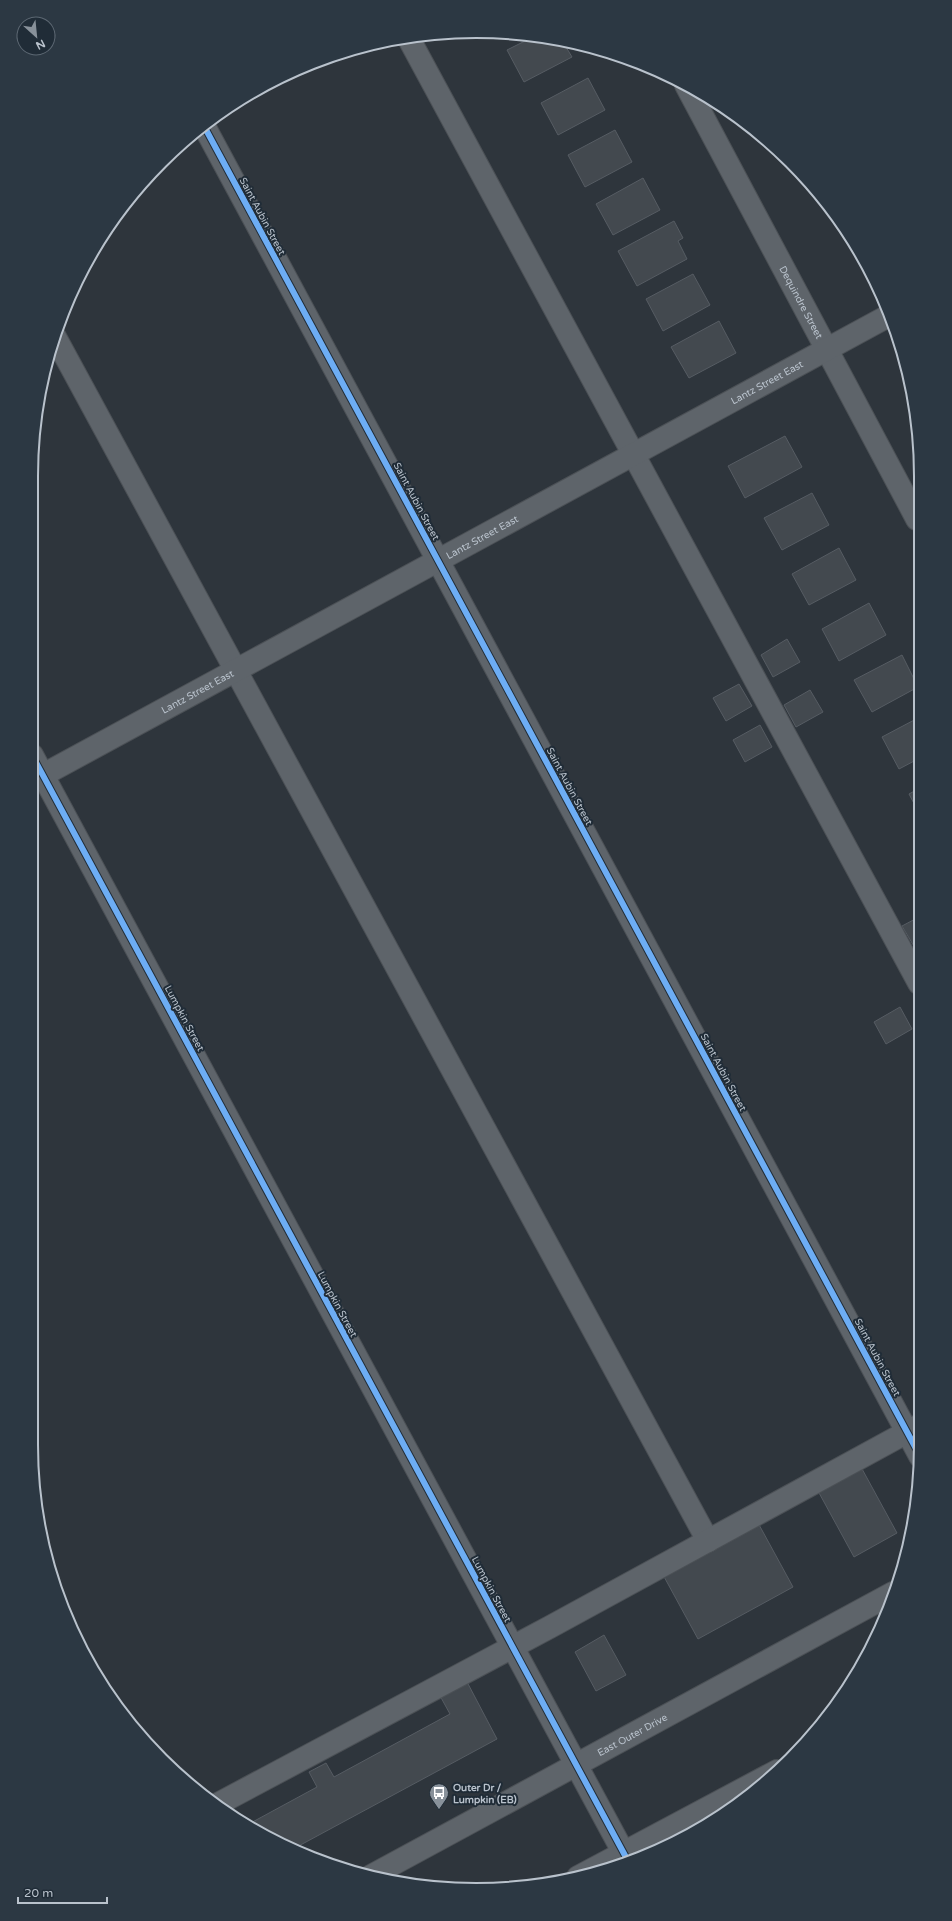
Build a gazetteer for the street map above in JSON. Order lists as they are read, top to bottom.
{
  "streets": {
    "street": [
      "Saint Aubin Street",
      "Dequindre Street",
      "Lantz Street East",
      "Lumpkin Street",
      "East Outer Drive"
    ]
  },
  "crossings": [
    ["Saint Aubin Street", "Lantz Street East"],
    ["Dequindre Street", "Lantz Street East"],
    ["Lumpkin Street", "East Outer Drive"]
  ],
  "places": {
    "bus stop": ["Outer Dr / Lumpkin (EB)"]
  },
  "scale_bar": "20 m",
  "north": "bottom right"
}
